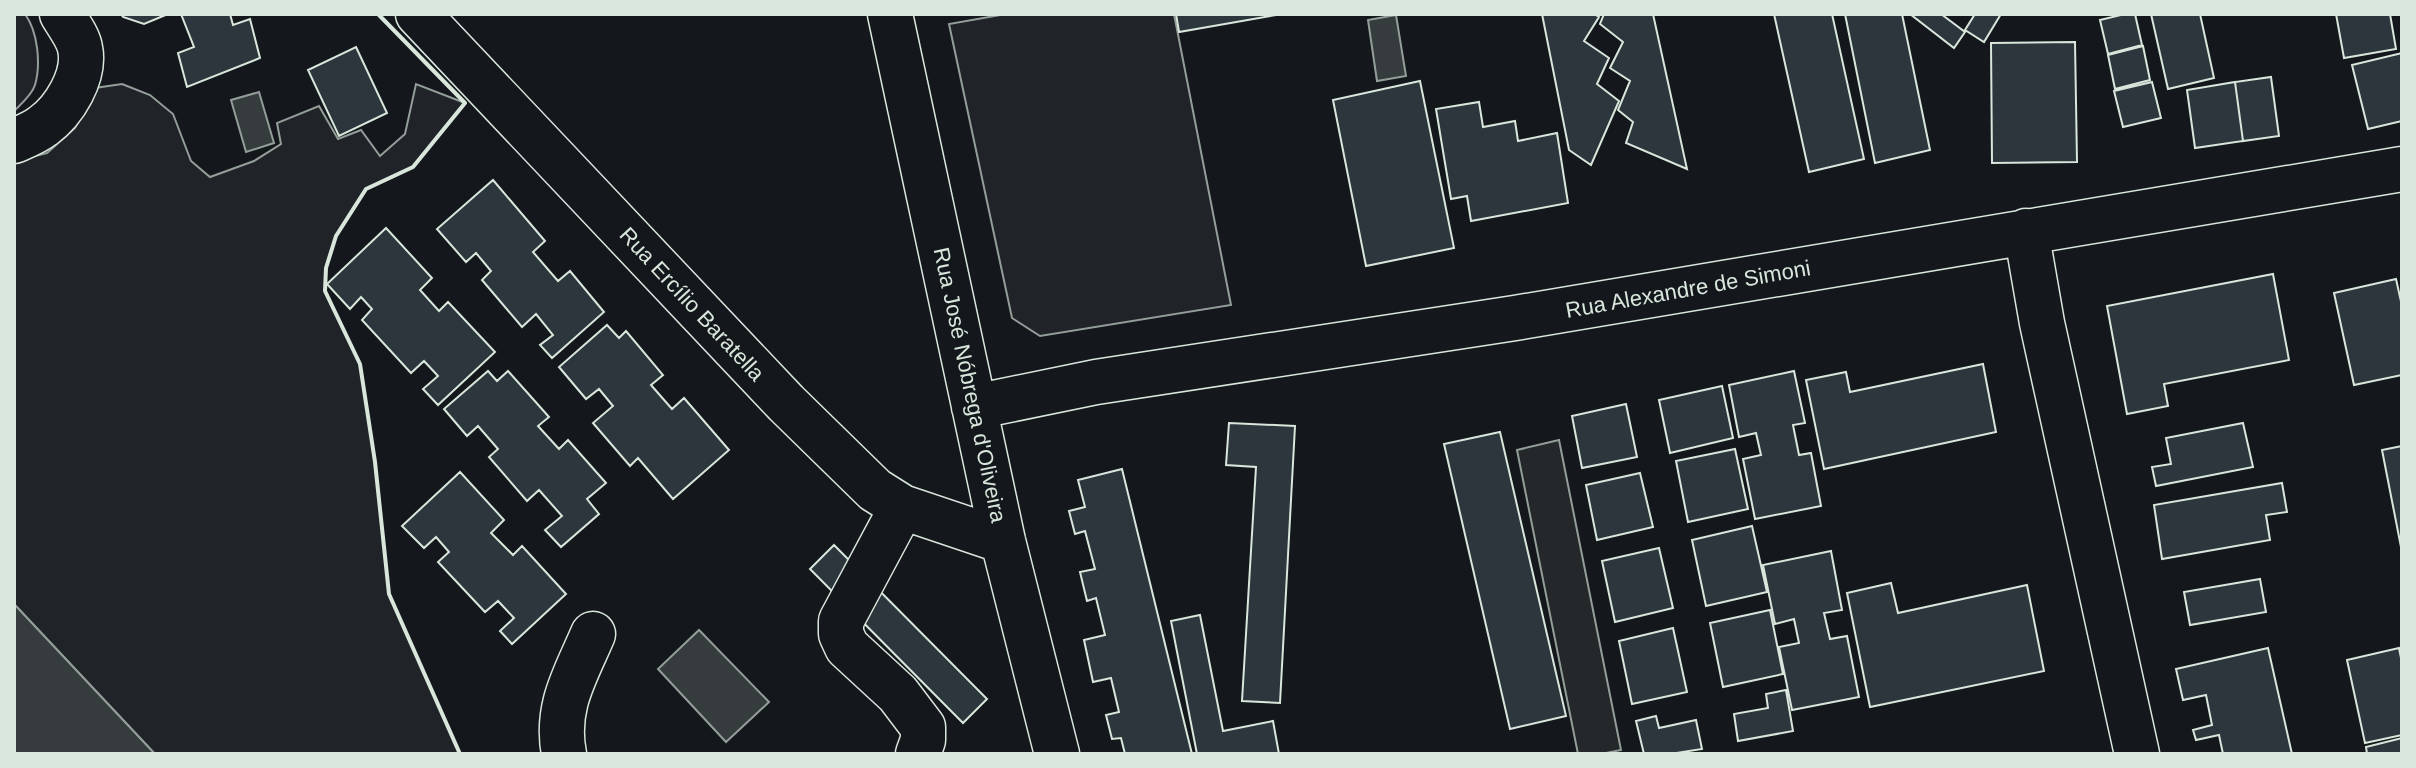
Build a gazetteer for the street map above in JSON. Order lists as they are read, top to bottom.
{
  "streets": {
    "street": ["Rua Alexandre de Simoni", "Rua Ercílio Baratella", "Rua José Nóbrega d'Oliveira"]
  },
  "crossings": [
    ["Rua Alexandre de Simoni", "Rua José Nóbrega d'Oliveira"],
    ["Rua Ercílio Baratella", "Rua José Nóbrega d'Oliveira"]
  ]
}
